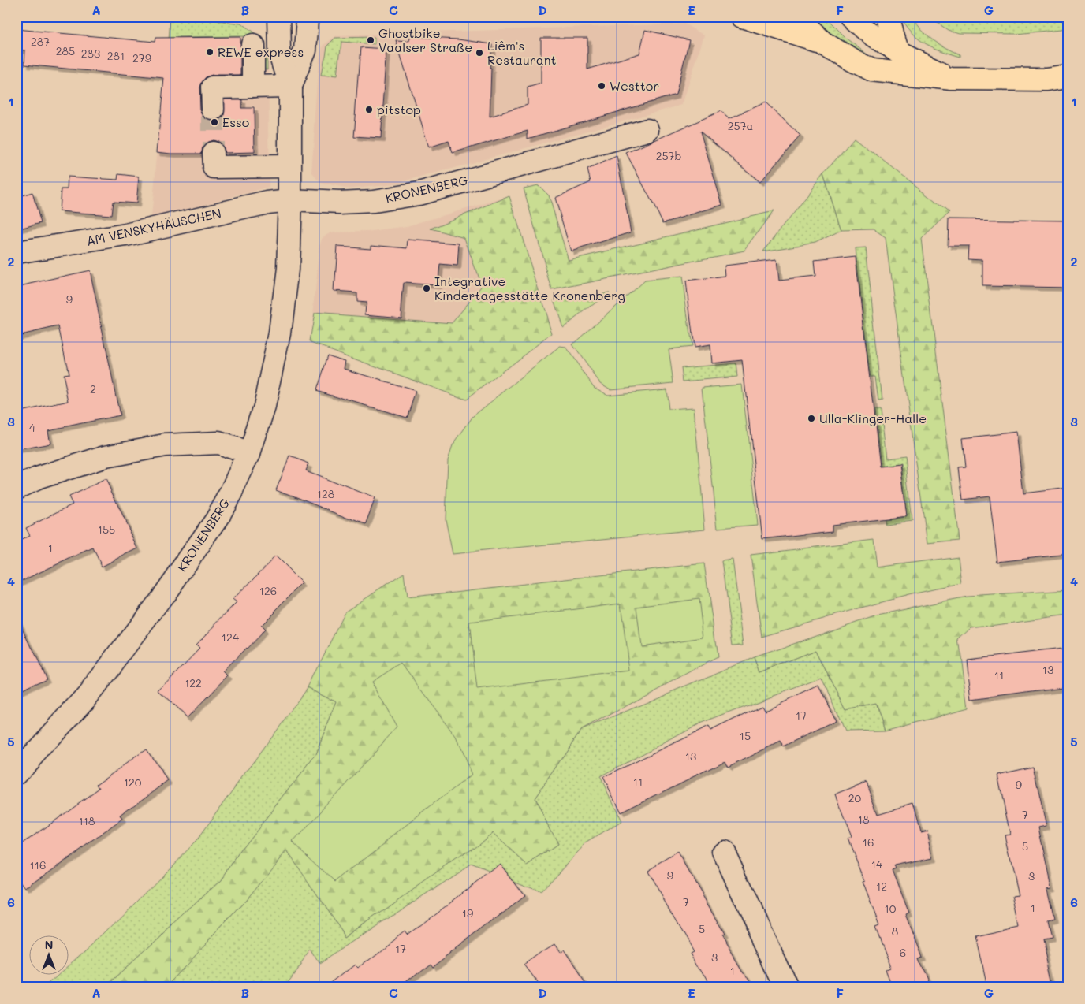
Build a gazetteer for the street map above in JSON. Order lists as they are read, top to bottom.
{
  "streets": {
    "street": ["KRONENBERG", "AM VENSKYHÄUSCHEN"]
  },
  "crossings": [
    ["KRONENBERG", "AM VENSKYHÄUSCHEN"]
  ],
  "places": [
    "Ghostbike Vaalser Straße",
    "REWE express",
    "Liêm's Restaurant",
    "Westtor",
    "pitstop",
    "Esso",
    "Integrative Kindertagesstätte Kronenberg",
    "Ulla-Klinger-Halle"
  ],
  "house_numbers": [
    "287",
    "285",
    "283",
    "281",
    "279",
    "257a",
    "257b",
    "9",
    "2",
    "4",
    "128",
    "155",
    "1",
    "126",
    "124",
    "13",
    "11",
    "122",
    "17",
    "15",
    "13",
    "11",
    "120",
    "9",
    "20",
    "7",
    "18",
    "118",
    "16",
    "5",
    "14",
    "116",
    "9",
    "3",
    "12",
    "7",
    "1",
    "10",
    "19",
    "5",
    "8",
    "17",
    "6",
    "3",
    "1"
  ],
  "north": "top",
  "grid": {
    "columns": [
      "A",
      "B",
      "C",
      "D",
      "E",
      "F",
      "G"
    ],
    "rows": [
      "1",
      "2",
      "3",
      "4",
      "5",
      "6"
    ]
  }
}
